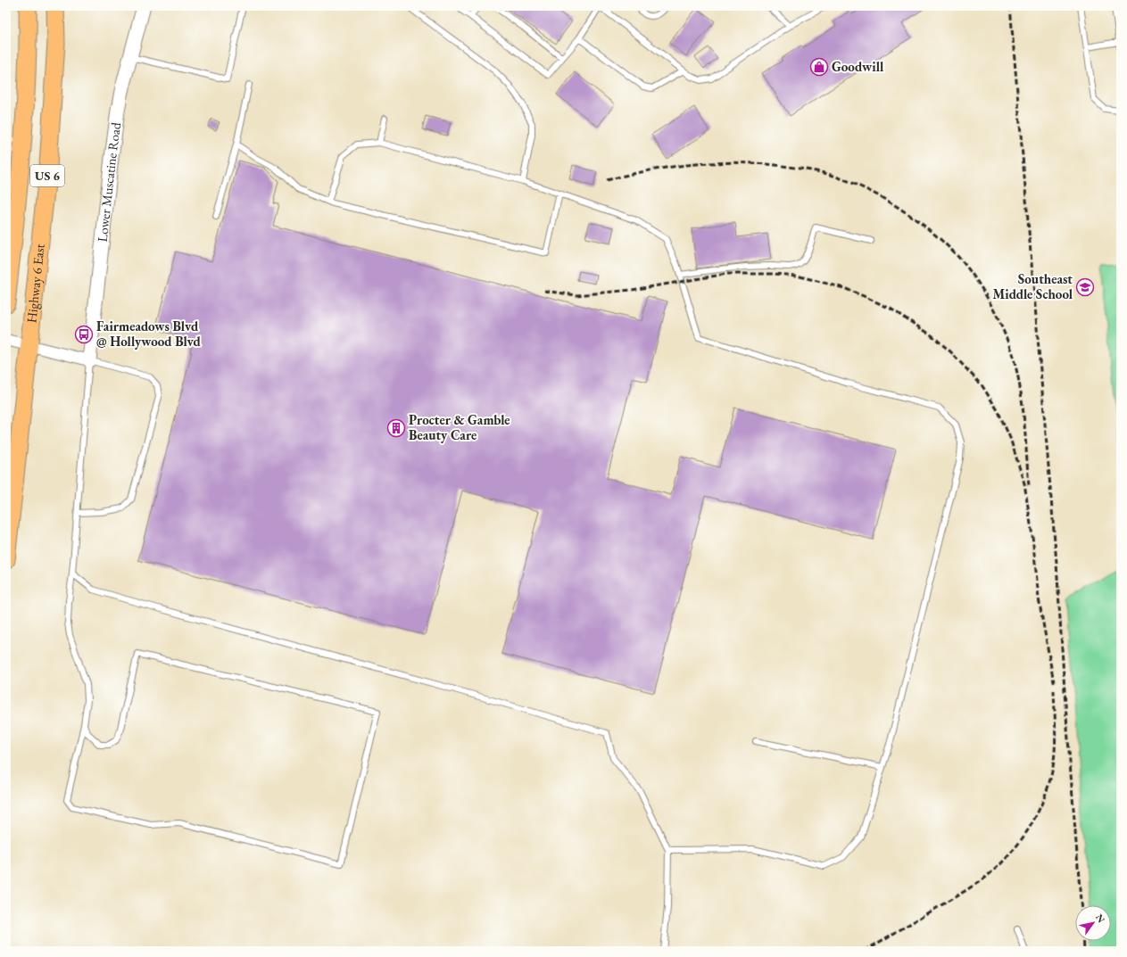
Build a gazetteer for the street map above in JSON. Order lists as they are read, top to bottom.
{
  "streets": {
    "main road": ["US 6", "Highway 6 East"],
    "street": ["Lower Muscatine Road"]
  },
  "places": {
    "shop": ["Goodwill"],
    "school or university": ["Southeast Middle School"],
    "bus stop": ["Fairmeadows Blvd @ Hollywood Blvd"],
    "building": ["Procter & Gamble Beauty Care"]
  },
  "north": "top right"
}
